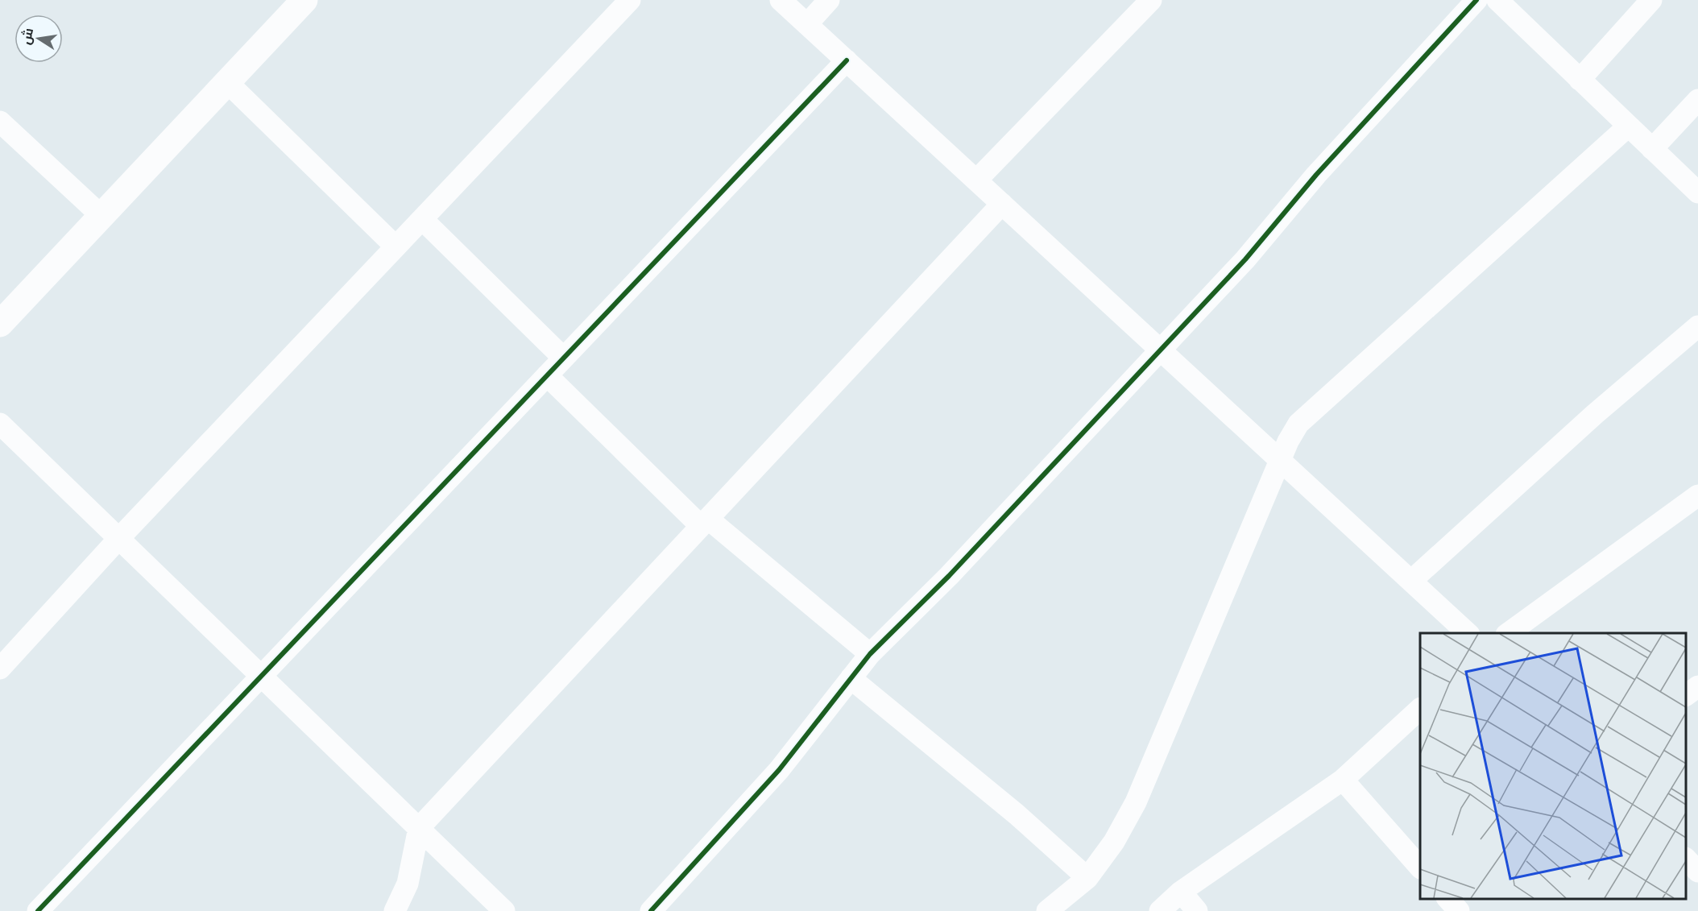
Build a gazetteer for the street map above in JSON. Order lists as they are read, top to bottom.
{
  "north": "left"
}
